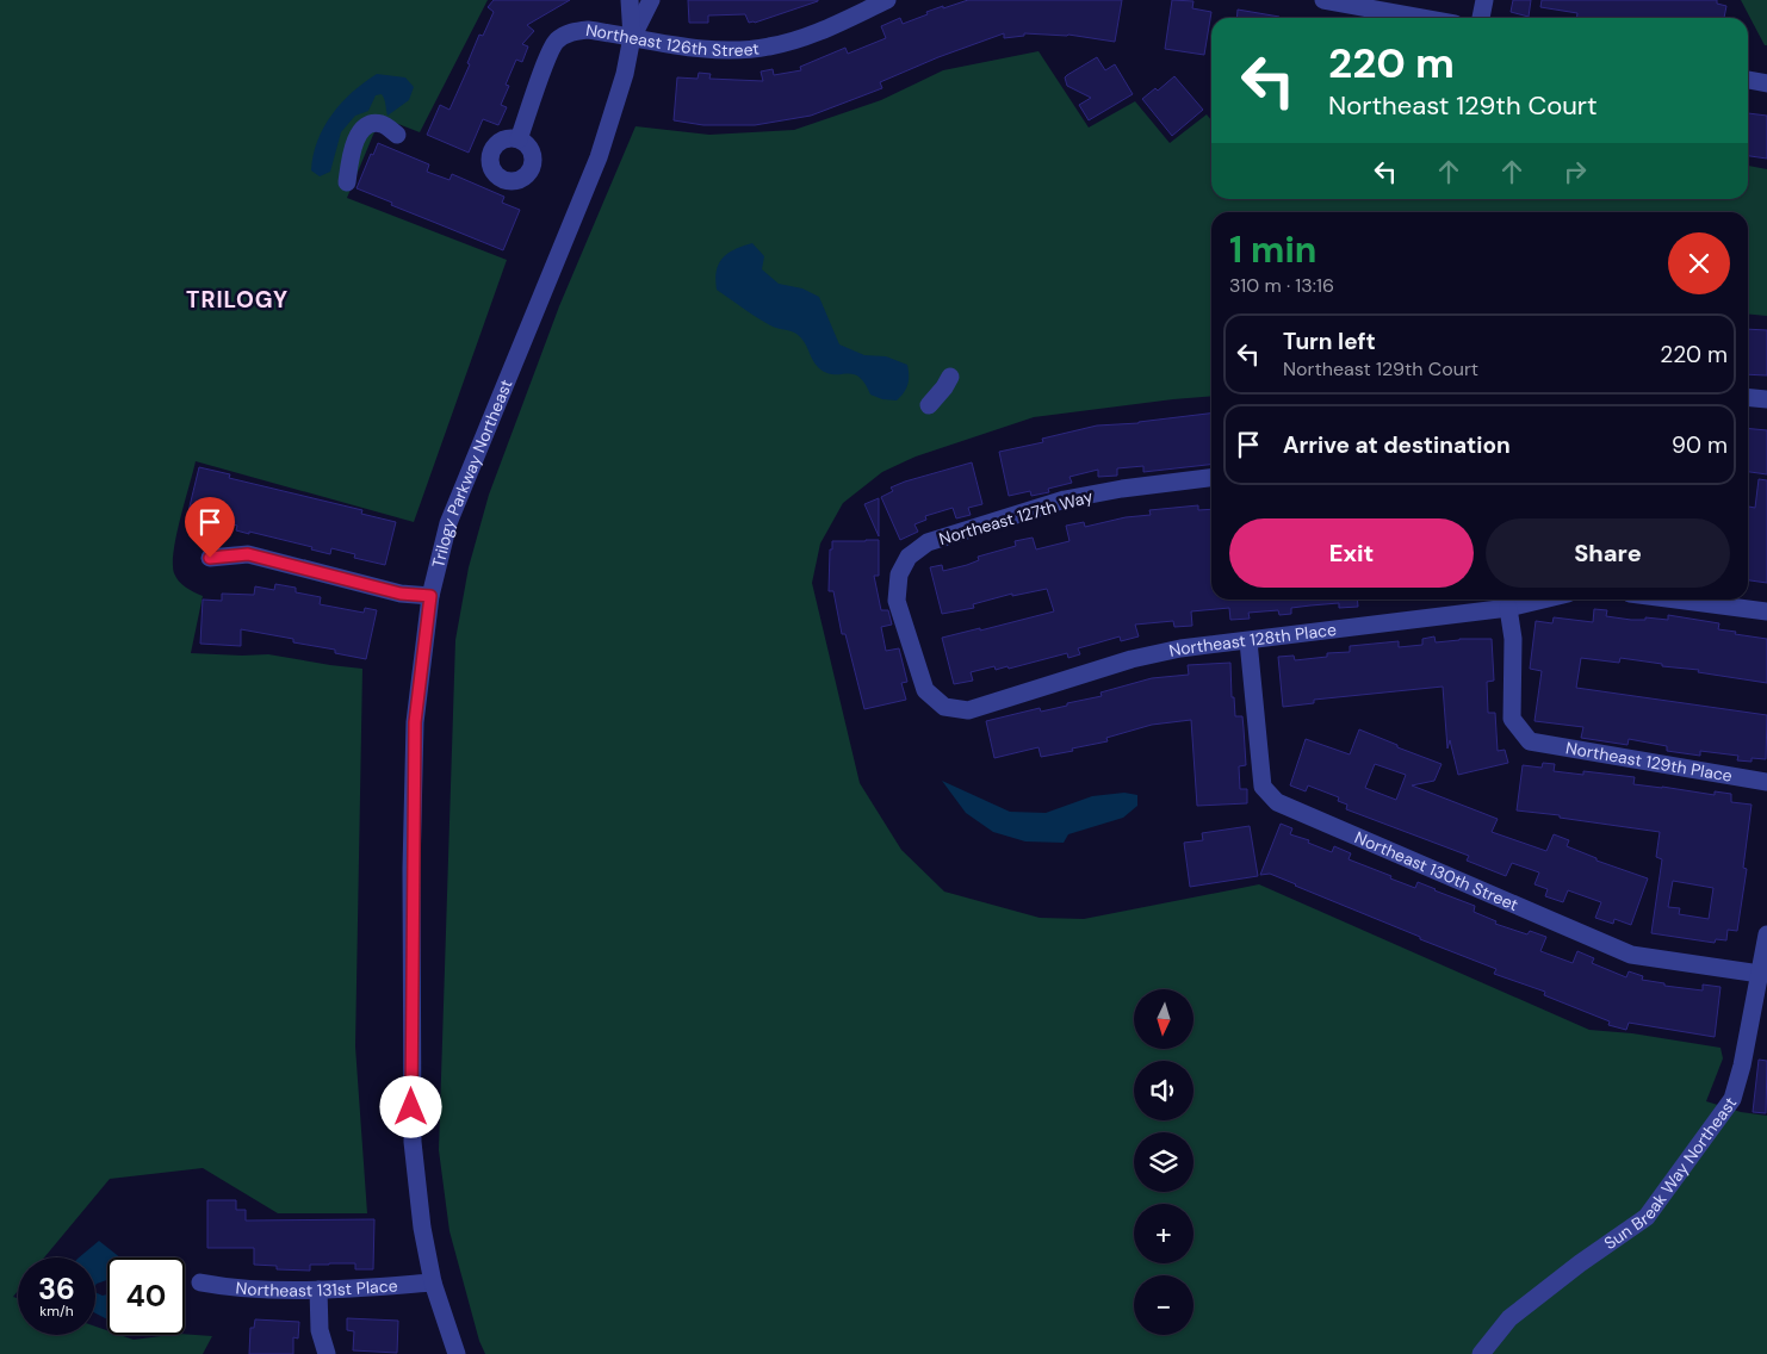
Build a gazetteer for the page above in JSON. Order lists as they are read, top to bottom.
{
  "streets": {
    "street": [
      "Northeast 126th Street",
      "Trilogy Parkway Northeast",
      "Northeast 127th Way",
      "Northeast 128th Place",
      "Northeast 129th Place",
      "Northeast 130th Street",
      "Sun Break Way Northeast",
      "Northeast 131st Place"
    ]
  },
  "crossings": [
    ["Northeast 126th Street", "Trilogy Parkway Northeast"],
    ["Trilogy Parkway Northeast", "Northeast 131st Place"],
    ["Northeast 127th Way", "Northeast 128th Place"],
    ["Northeast 128th Place", "Northeast 129th Place"],
    ["Northeast 128th Place", "Northeast 130th Street"],
    ["Northeast 130th Street", "Sun Break Way Northeast"]
  ],
  "districts": ["TRILOGY"],
  "north": "bottom",
  "page": {
    "turn": ["220 m", "Northeast 129th Court"],
    "heading": ["1 min", "310 m · 13:16"],
    "list": [
      {
        "name": "Turn left",
        "note": "Northeast 129th Court",
        "value": "220 m"
      },
      {
        "name": "Arrive at destination",
        "value": "90 m"
      }
    ],
    "buttons": ["Exit", "Share"],
    "map_buttons": ["+", "−"],
    "speed": "36 km/h",
    "limit": "40"
  }
}
